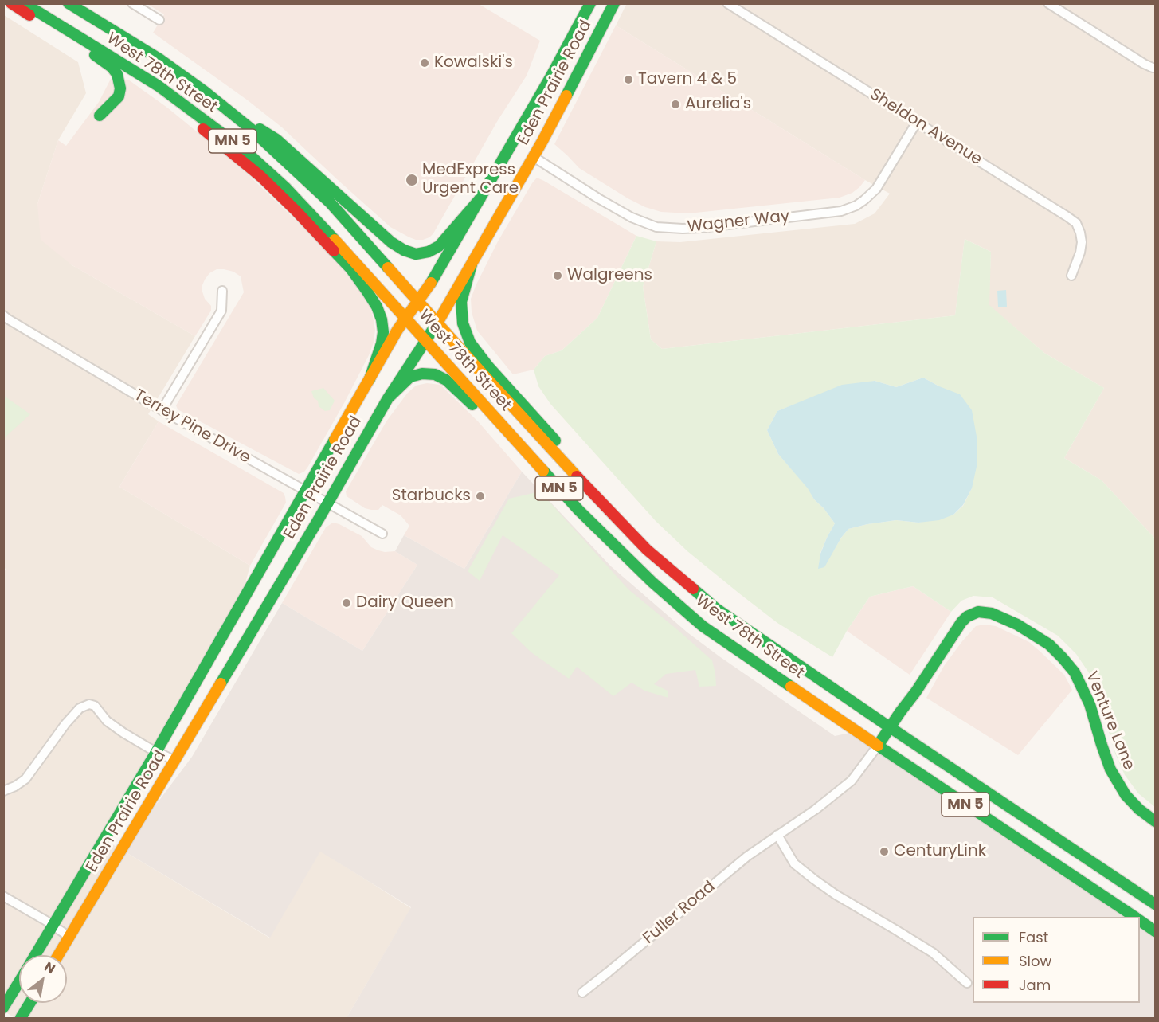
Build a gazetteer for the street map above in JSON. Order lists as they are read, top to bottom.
{
  "streets": {
    "main road": [
      "West 78th Street",
      "Eden Prairie Road",
      "MN 5",
      "Venture Lane"
    ],
    "street": [
      "Sheldon Avenue",
      "Wagner Way",
      "Terrey Pine Drive",
      "Fuller Road"
    ]
  },
  "crossings": [
    ["West 78th Street", "Eden Prairie Road"],
    ["West 78th Street", "MN 5"],
    ["West 78th Street", "Venture Lane"],
    ["West 78th Street", "Fuller Road"],
    ["Eden Prairie Road", "Wagner Way"],
    ["Eden Prairie Road", "Terrey Pine Drive"],
    ["Sheldon Avenue", "Wagner Way"],
    ["MN 5", "Venture Lane"],
    ["MN 5", "Fuller Road"],
    ["Venture Lane", "Fuller Road"]
  ],
  "places": [
    "Kowalski's",
    "Tavern 4 & 5",
    "Aurelia's",
    "MedExpress Urgent Care",
    "Walgreens",
    "Starbucks",
    "Dairy Queen",
    "CenturyLink"
  ],
  "legend": ["Fast", "Slow", "Jam"],
  "north": "top right"
}
